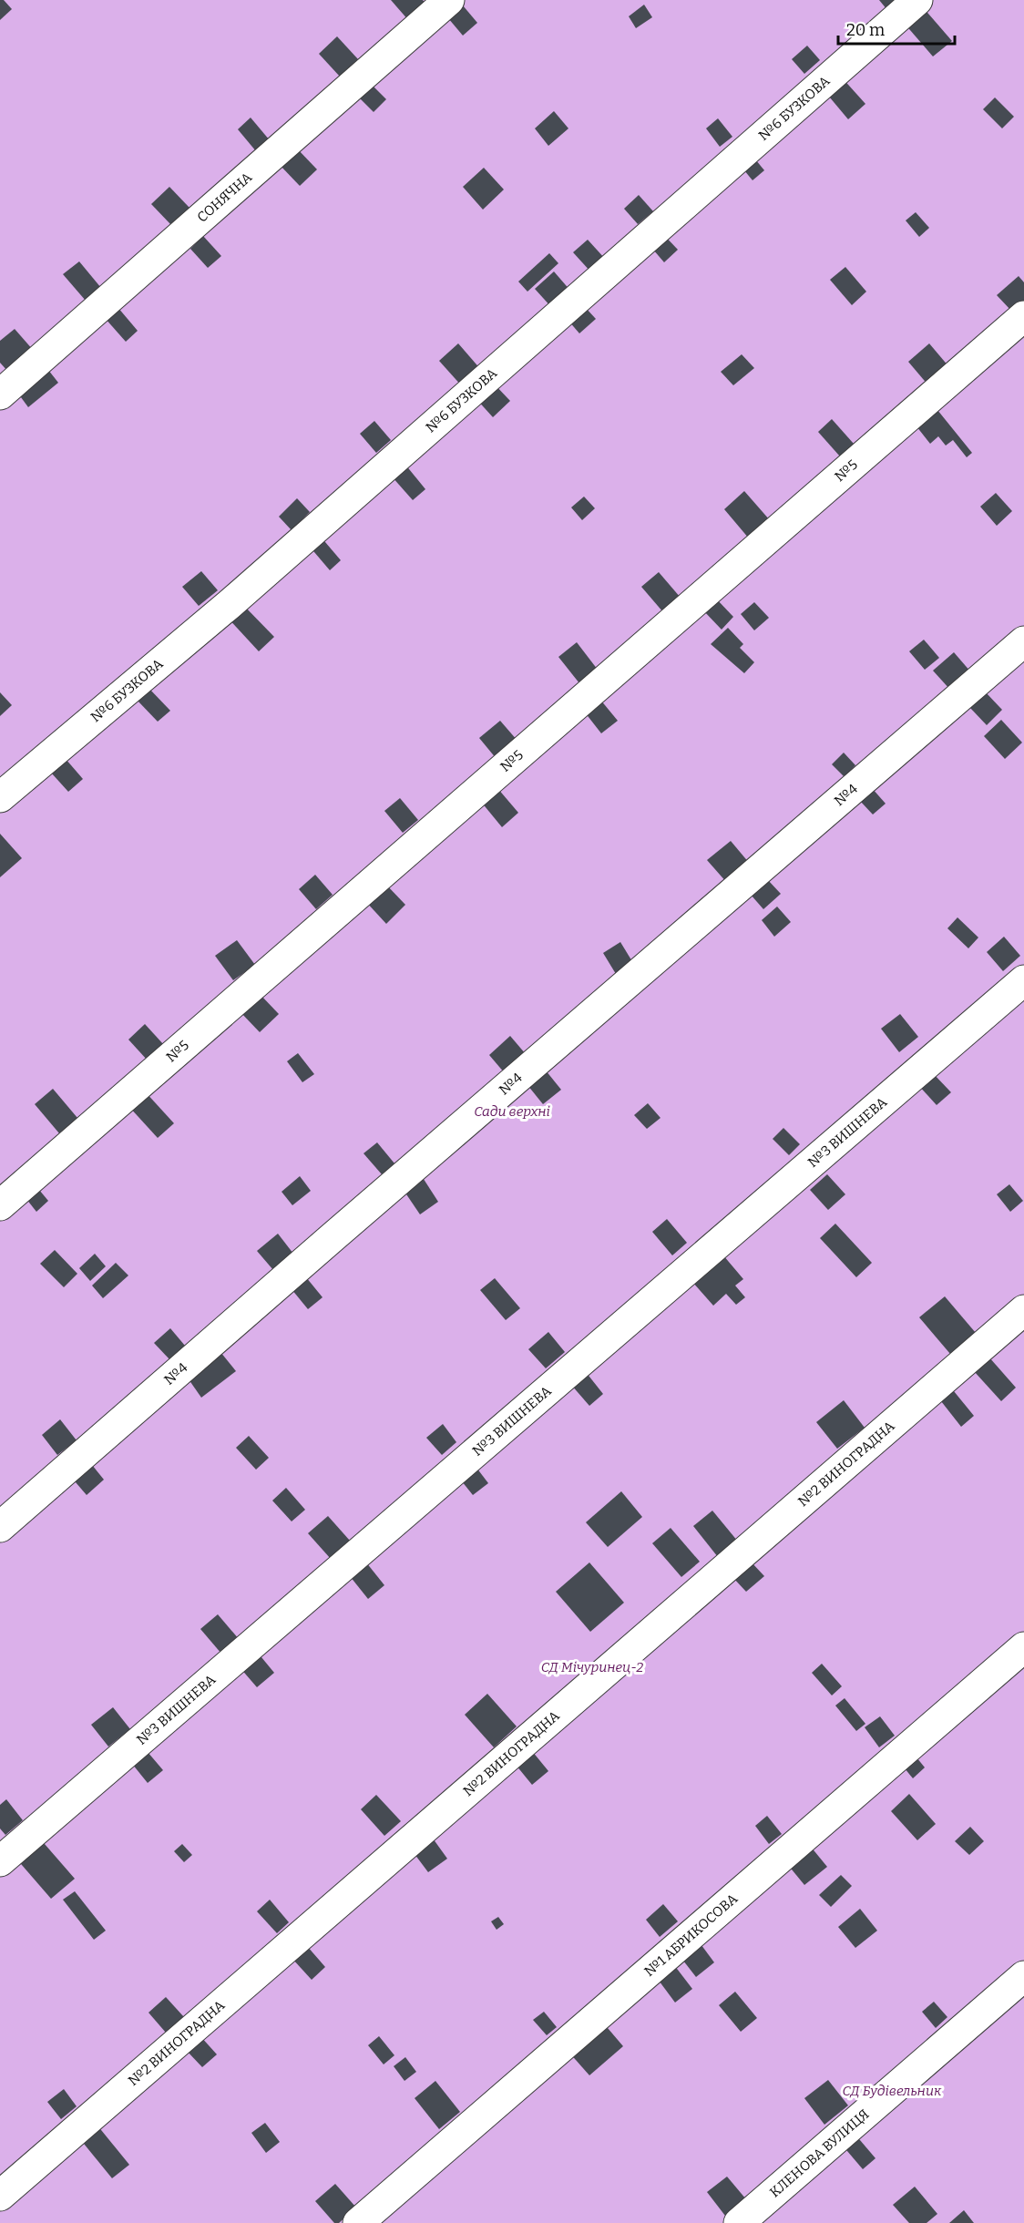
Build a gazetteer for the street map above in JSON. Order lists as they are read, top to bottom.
{
  "streets": {
    "lane": [
      "№6 БУЗКОВА",
      "СОНЯЧНА",
      "№5",
      "№4",
      "№3 ВИШНЕВА",
      "№2 ВИНОГРАДНА",
      "№1 АБРИКОСОВА",
      "КЛЕНОВА ВУЛИЦЯ"
    ]
  },
  "parks": ["Сади верхні", "СД Мічуринец-2", "СД Будівельник"],
  "scale_bar": "20 m"
}
